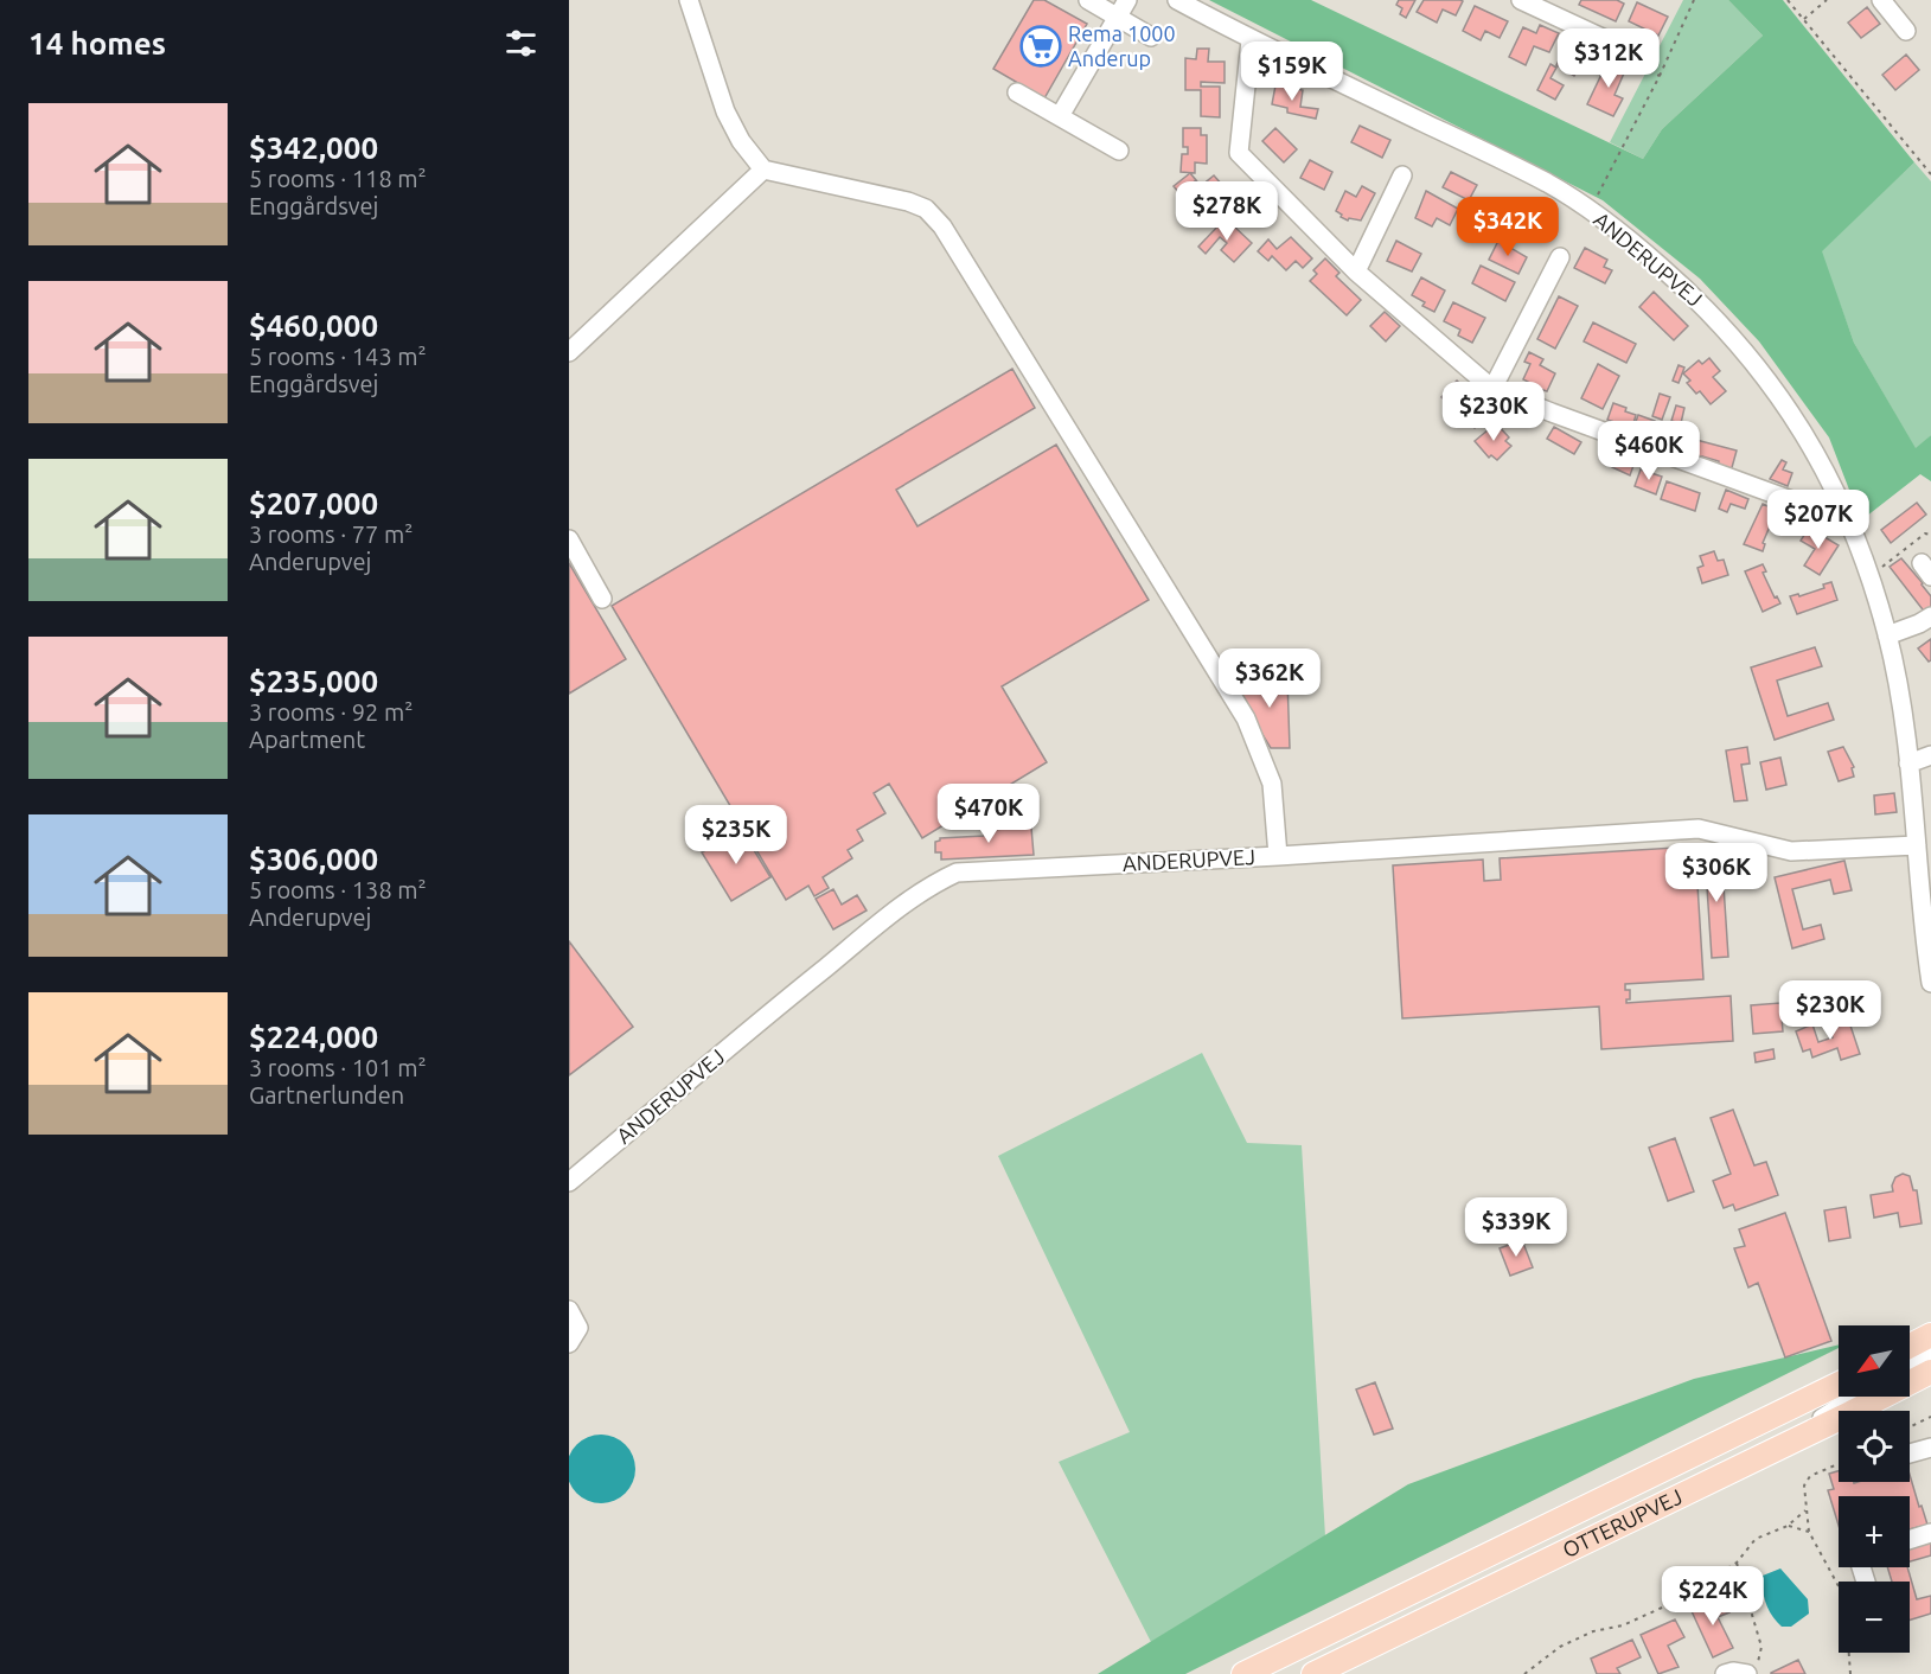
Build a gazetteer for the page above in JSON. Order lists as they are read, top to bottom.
{
  "streets": {
    "main road": ["OTTERUPVEJ"],
    "street": ["ANDERUPVEJ"]
  },
  "places": {
    "supermarket": ["Rema 1000 Anderup"]
  },
  "north": "bottom left",
  "page": {
    "heading": "14 homes",
    "price": [
      "$312K",
      "$159K",
      "$278K",
      "$342K",
      "$230K",
      "$460K",
      "$207K",
      "$362K",
      "$470K",
      "$235K",
      "$306K",
      "$230K",
      "$339K",
      "$224K"
    ],
    "list": [
      {
        "name": "$342,000",
        "note": "5 rooms · 118 m² · Enggårdsvej"
      },
      {
        "name": "$460,000",
        "note": "5 rooms · 143 m² · Enggårdsvej"
      },
      {
        "name": "$207,000",
        "note": "3 rooms · 77 m² · Anderupvej"
      },
      {
        "name": "$235,000",
        "note": "3 rooms · 92 m² · Apartment"
      },
      {
        "name": "$306,000",
        "note": "5 rooms · 138 m² · Anderupvej"
      },
      {
        "name": "$224,000",
        "note": "3 rooms · 101 m² · Gartnerlunden"
      }
    ],
    "map_buttons": ["+", "−"]
  }
}
